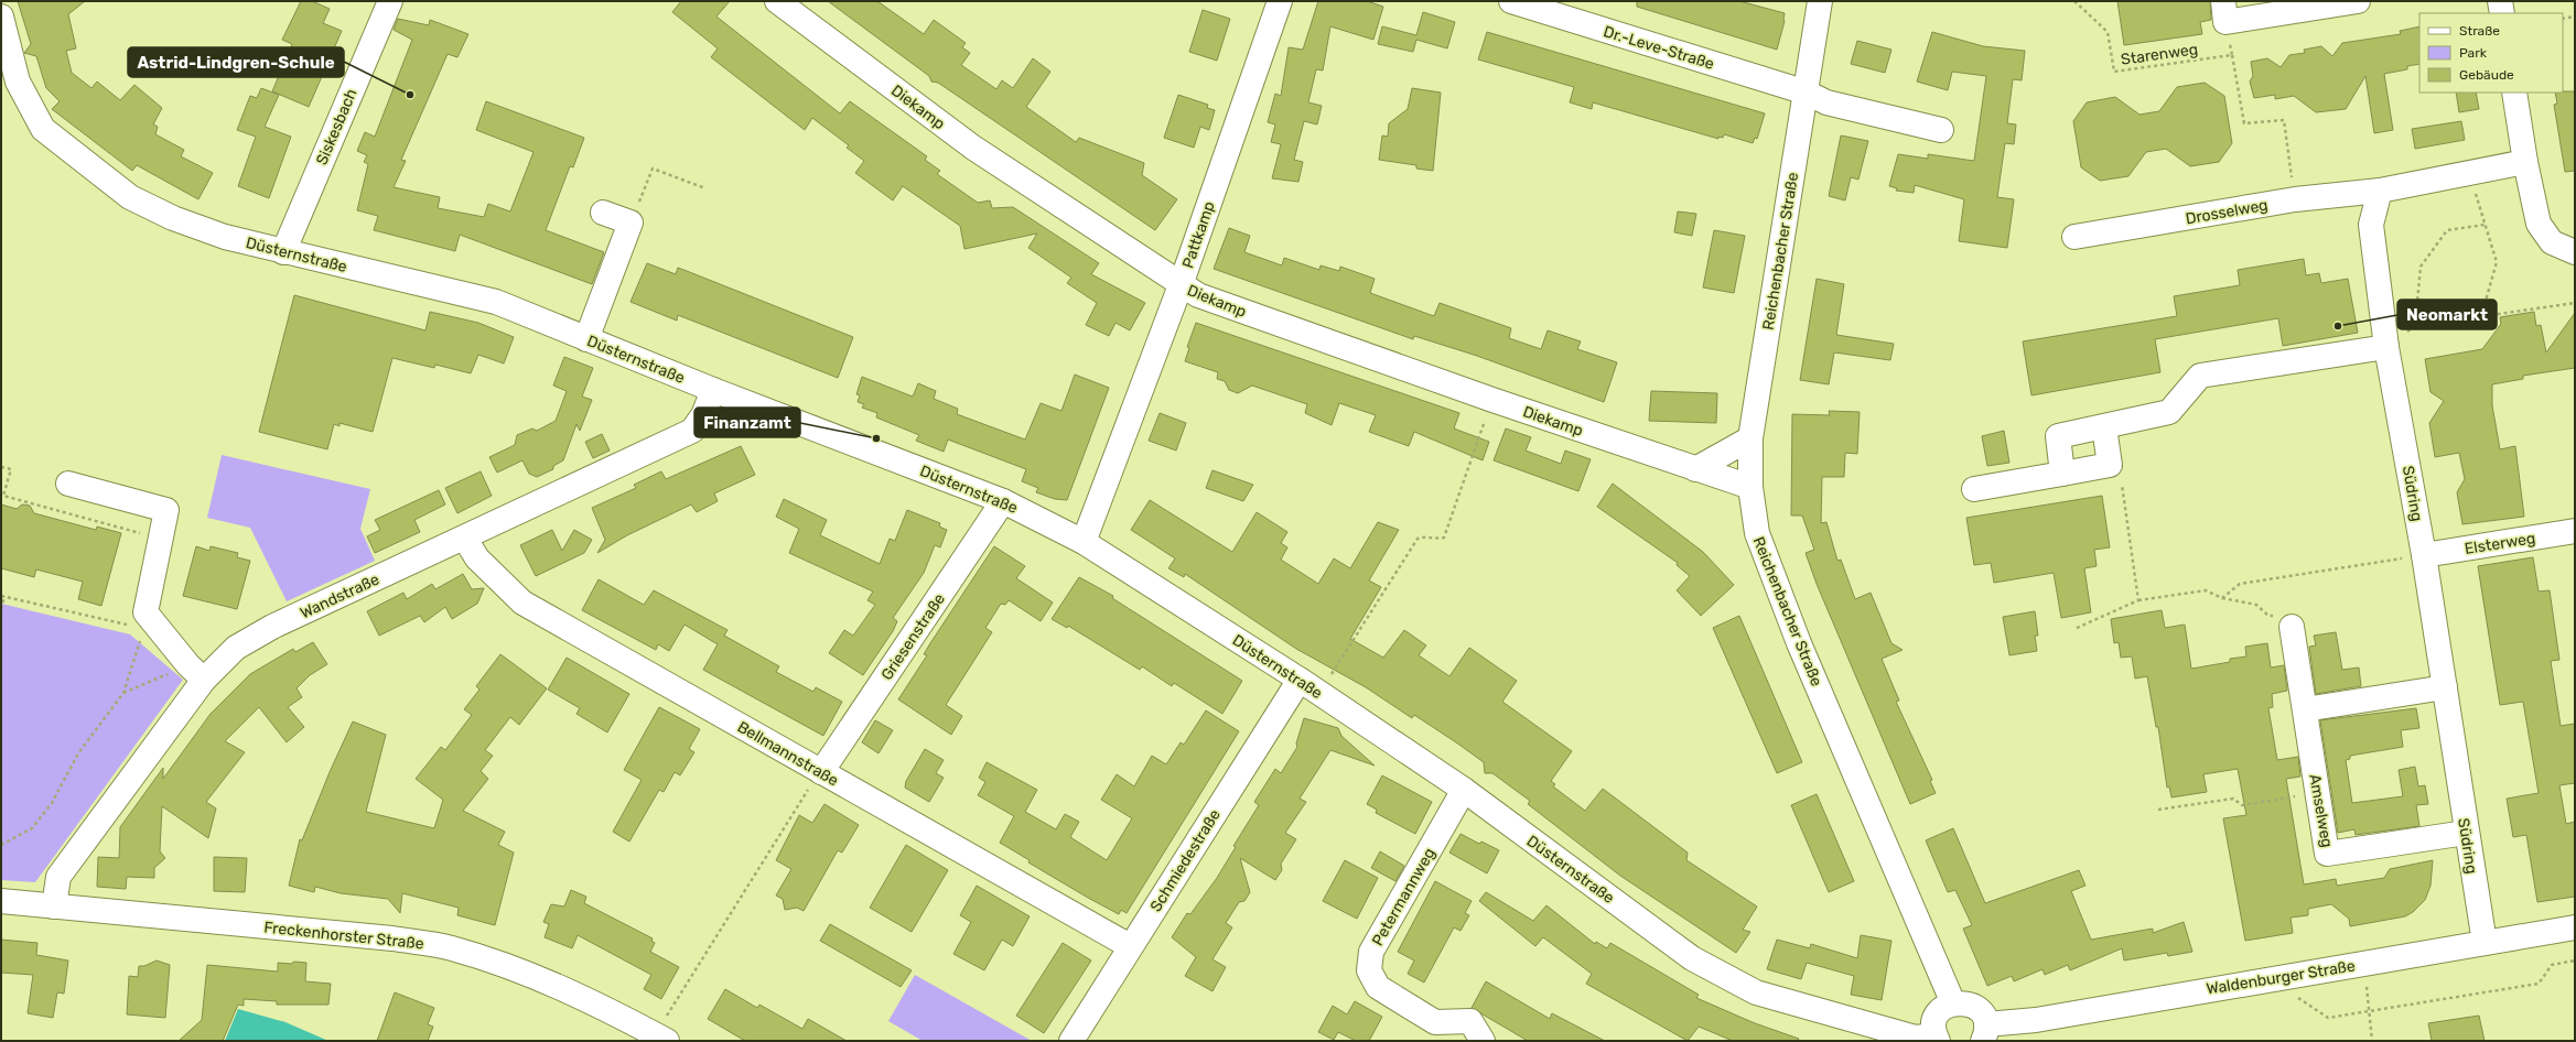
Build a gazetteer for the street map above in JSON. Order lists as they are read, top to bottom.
{
  "streets": {
    "street": [
      "Dr.-Leve-Straße",
      "Diekamp",
      "Siskesbach",
      "Drosselweg",
      "Pattkamp",
      "Reichenbacher Straße",
      "Düsternstraße",
      "Südring",
      "Elsterweg",
      "Wandstraße",
      "Griesenstraße",
      "Bellmannstraße",
      "Amselweg",
      "Schmiedestraße",
      "Petermannweg",
      "Freckenhorster Straße",
      "Waldenburger Straße"
    ],
    "path": ["Starenweg"]
  },
  "crossings": [
    ["Dr.-Leve-Straße", "Reichenbacher Straße"],
    ["Diekamp", "Pattkamp"],
    ["Diekamp", "Reichenbacher Straße"],
    ["Siskesbach", "Düsternstraße"],
    ["Drosselweg", "Südring"],
    ["Pattkamp", "Düsternstraße"],
    ["Düsternstraße", "Wandstraße"],
    ["Düsternstraße", "Griesenstraße"],
    ["Düsternstraße", "Schmiedestraße"],
    ["Düsternstraße", "Petermannweg"],
    ["Südring", "Elsterweg"],
    ["Südring", "Amselweg"],
    ["Südring", "Waldenburger Straße"],
    ["Wandstraße", "Bellmannstraße"],
    ["Wandstraße", "Freckenhorster Straße"],
    ["Griesenstraße", "Bellmannstraße"],
    ["Bellmannstraße", "Schmiedestraße"]
  ],
  "places": ["Astrid-Lindgren-Schule", "Neomarkt", "Finanzamt"],
  "legend": ["Straße", "Park", "Gebäude"]
}
